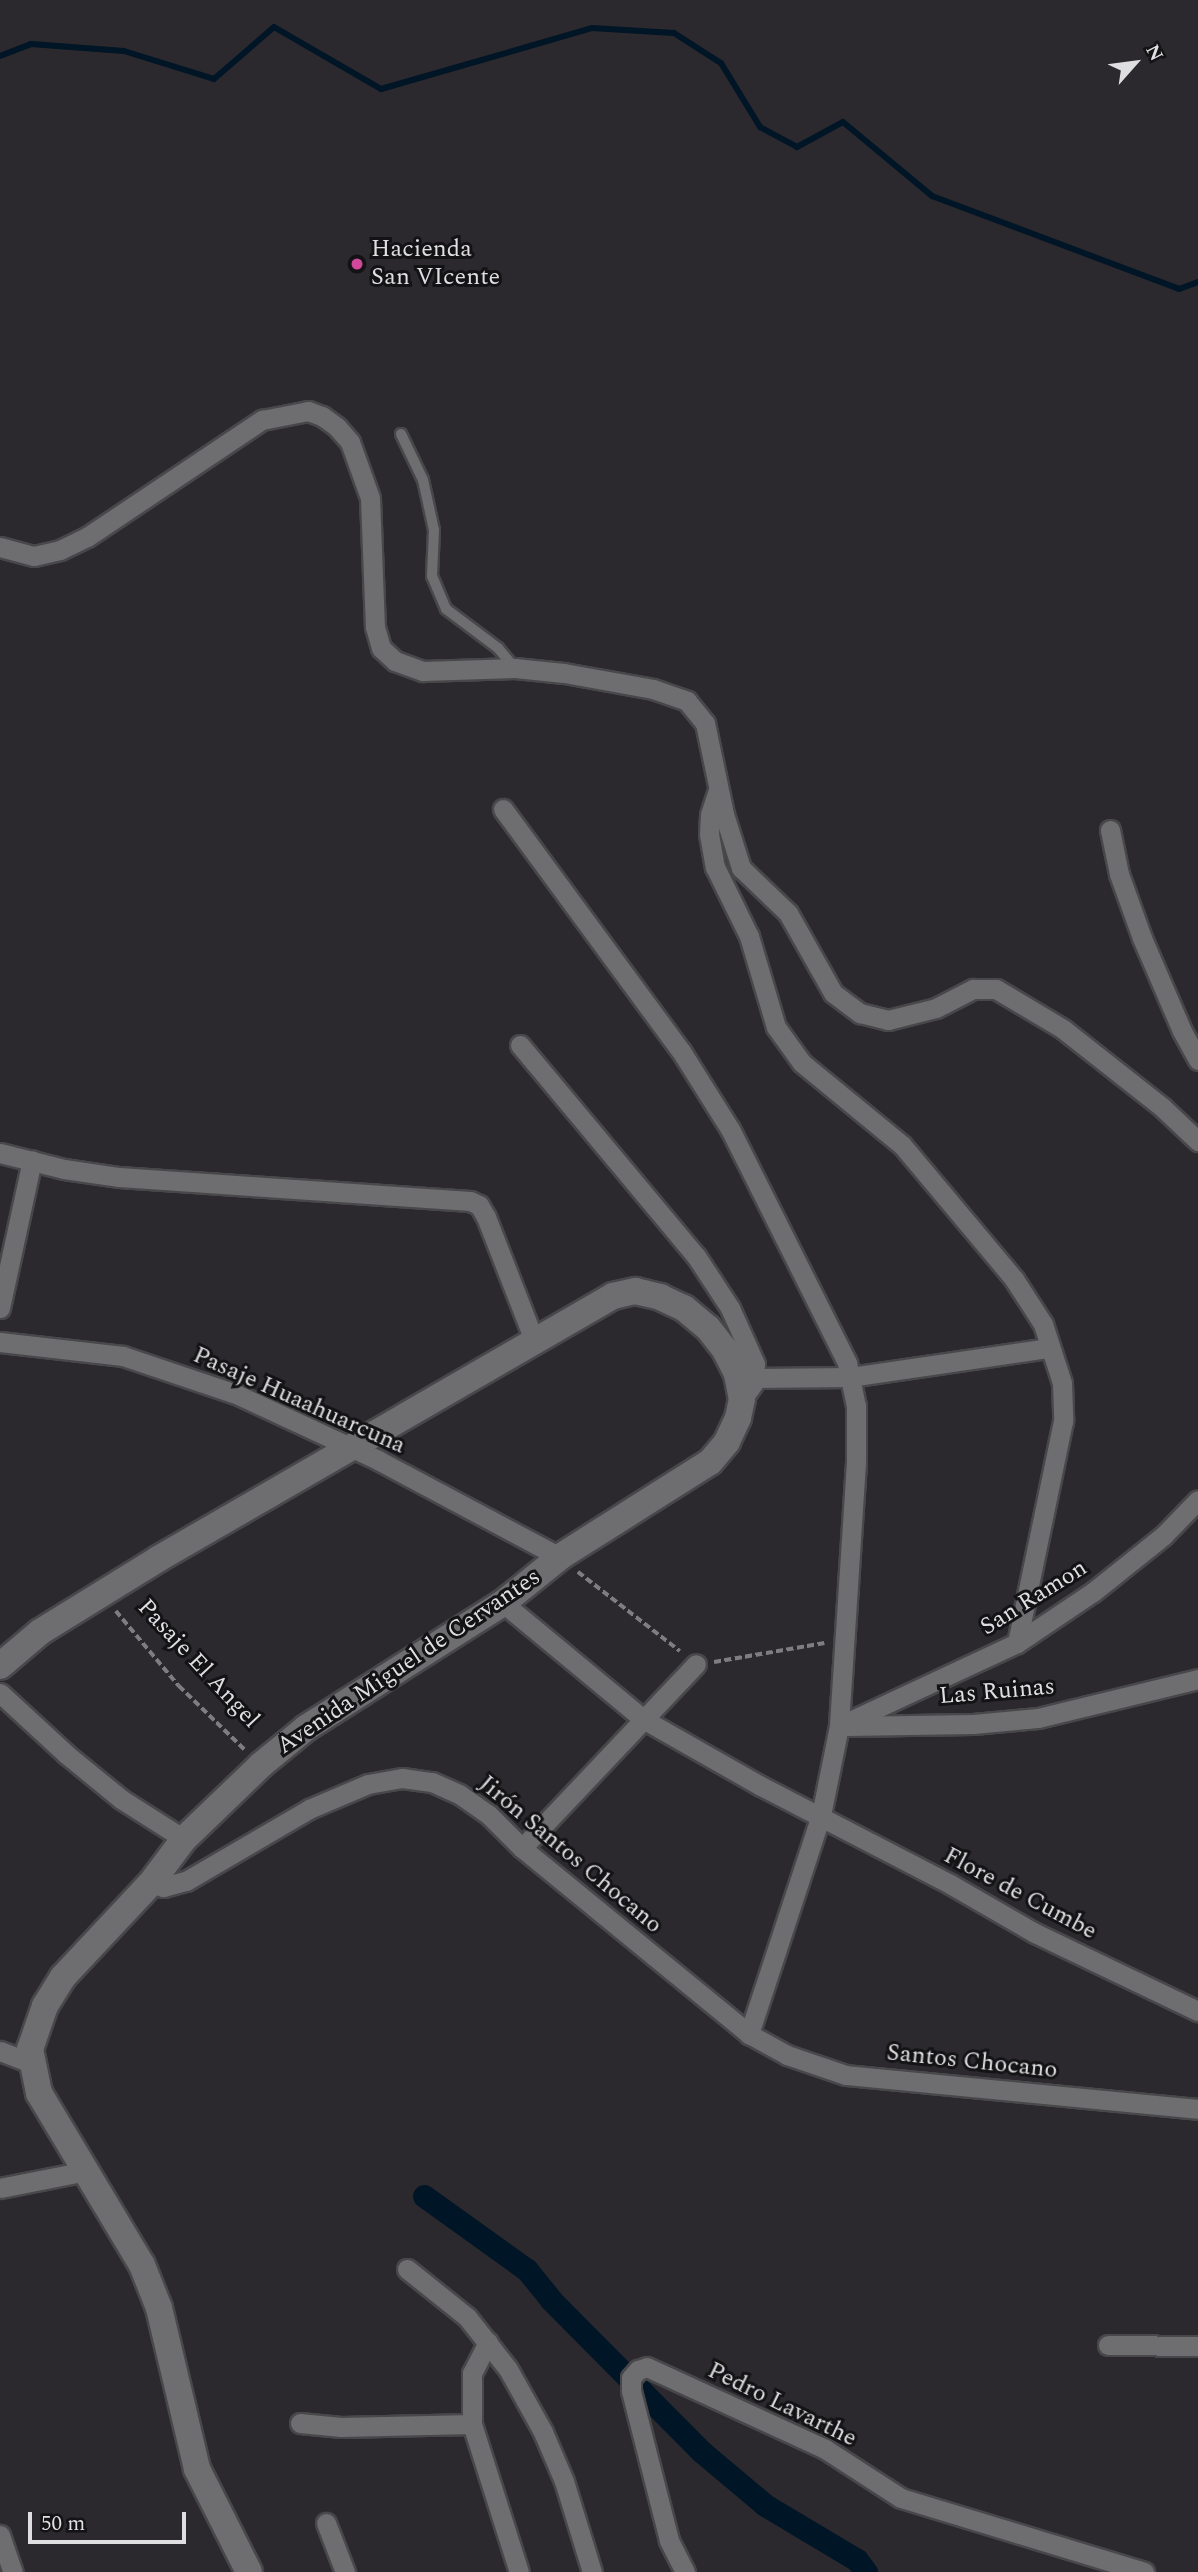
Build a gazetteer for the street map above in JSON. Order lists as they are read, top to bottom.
{
  "streets": {
    "street": [
      "Pasaje Huaahuarcuna",
      "San Ramon",
      "Avenida Miguel de Cervantes",
      "Las Ruinas",
      "Jirón Santos Chocano",
      "Flore de Cumbe",
      "Santos Chocano",
      "Pedro Lavarthe"
    ],
    "path": ["Pasaje El Angel"]
  },
  "crossings": [
    ["Pasaje Huaahuarcuna", "Avenida Miguel de Cervantes"],
    ["San Ramon", "Las Ruinas"],
    ["Avenida Miguel de Cervantes", "Pasaje El Angel"],
    ["Avenida Miguel de Cervantes", "Jirón Santos Chocano"],
    ["Avenida Miguel de Cervantes", "Flore de Cumbe"],
    ["Jirón Santos Chocano", "Santos Chocano"]
  ],
  "places": ["Hacienda San VIcente"],
  "scale_bar": "50 m",
  "north": "top right"
}
